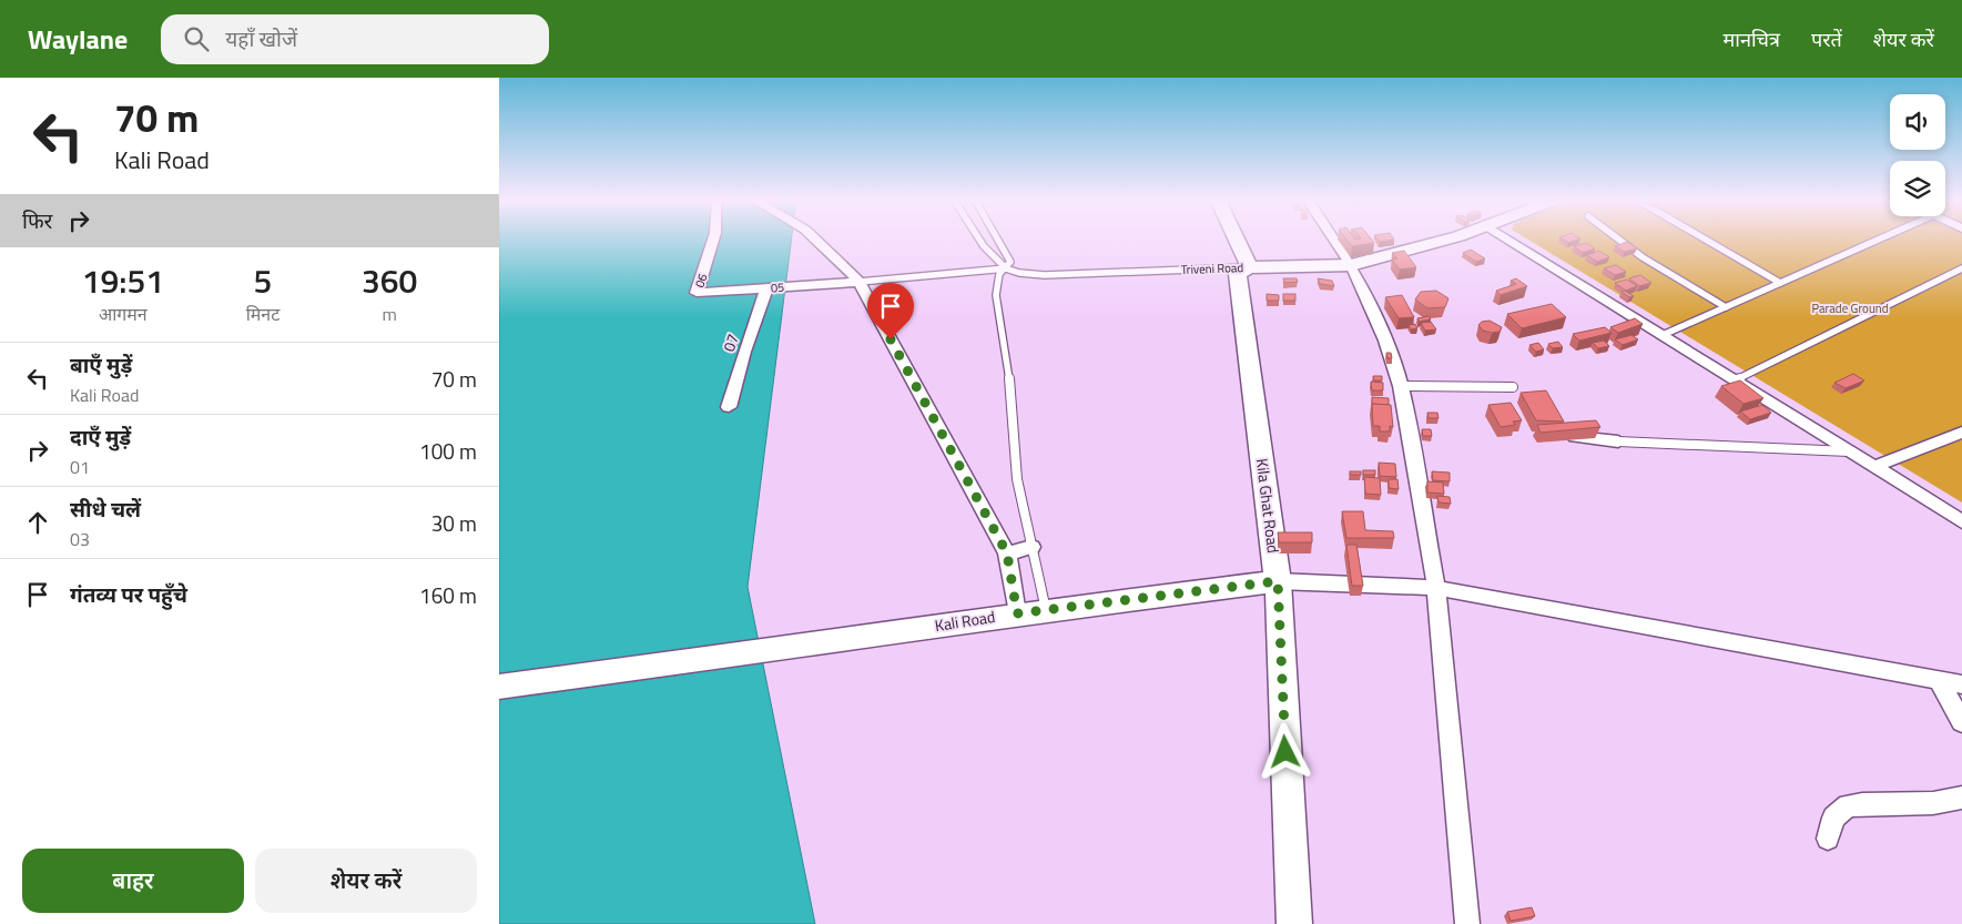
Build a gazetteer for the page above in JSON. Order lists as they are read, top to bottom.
{
  "streets": {
    "main road": ["Triveni Road", "Kila Ghat Road", "Kali Road"],
    "street": ["06", "05", "07"]
  },
  "crossings": [
    ["Triveni Road", "05"],
    ["Triveni Road", "Kila Ghat Road"],
    ["06", "05"],
    ["05", "07"],
    ["Kila Ghat Road", "Kali Road"]
  ],
  "parks": ["Parade Ground"],
  "page": {
    "header": "Waylane",
    "search": "यहाँ खोजें",
    "nav": ["मानचित्र", "परतें", "शेयर करें"],
    "turn": ["70 m", "Kali Road"],
    "then": "फिर",
    "eta": [
      "19:51",
      "आगमन",
      "5",
      "मिनट",
      "360",
      "m"
    ],
    "list": [
      {
        "name": "बाएँ मुड़ें",
        "note": "Kali Road",
        "value": "70 m"
      },
      {
        "name": "दाएँ मुड़ें",
        "note": "01",
        "value": "100 m"
      },
      {
        "name": "सीधे चलें",
        "note": "03",
        "value": "30 m"
      },
      {
        "name": "गंतव्य पर पहुँचे",
        "value": "160 m"
      }
    ],
    "buttons": ["बाहर", "शेयर करें"]
  }
}
